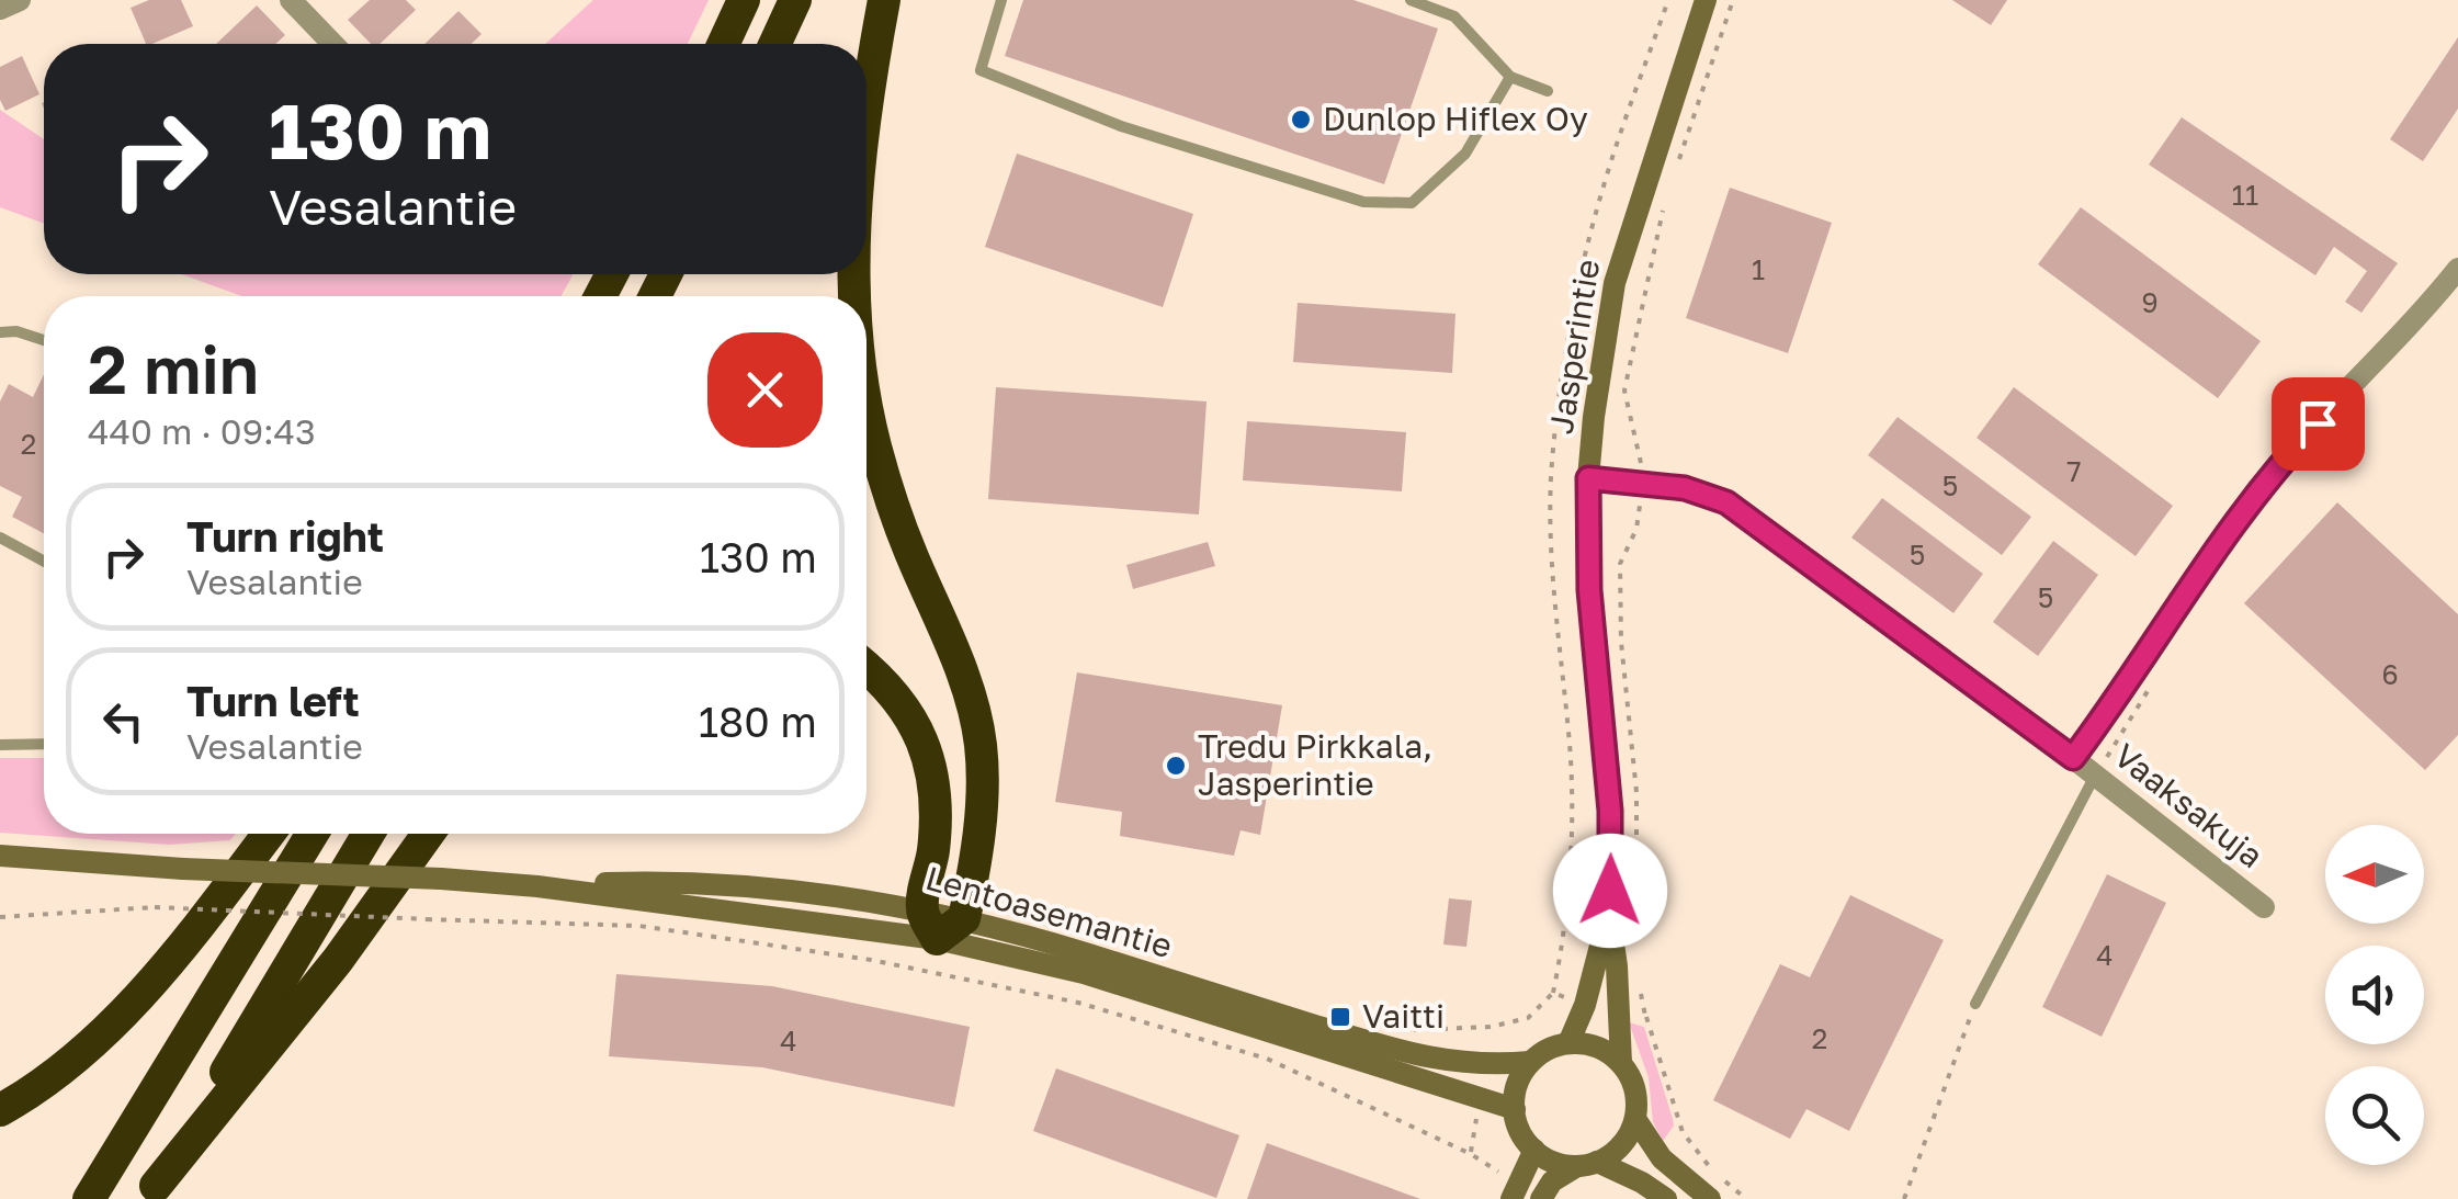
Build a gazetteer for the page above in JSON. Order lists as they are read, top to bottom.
{
  "streets": {
    "main road": ["Jasperintie", "Lentoasemantie"],
    "street": ["Vaaksakuja"]
  },
  "crossings": [
    ["Jasperintie", "Vaaksakuja"],
    ["Jasperintie", "Lentoasemantie"]
  ],
  "places": {
    "other": ["Dunlop Hiflex Oy", "Tredu Pirkkala, Jasperintie"],
    "transit": ["Vaitti"]
  },
  "house_numbers": [
    "11",
    "1",
    "9",
    "2",
    "7",
    "5",
    "5",
    "5",
    "6",
    "4",
    "2",
    "4"
  ],
  "north": "left",
  "page": {
    "turn": ["130 m", "Vesalantie"],
    "heading": ["2 min", "440 m · 09:43"],
    "list": [
      {
        "name": "Turn right",
        "note": "Vesalantie",
        "value": "130 m"
      },
      {
        "name": "Turn left",
        "note": "Vesalantie",
        "value": "180 m"
      }
    ]
  }
}
